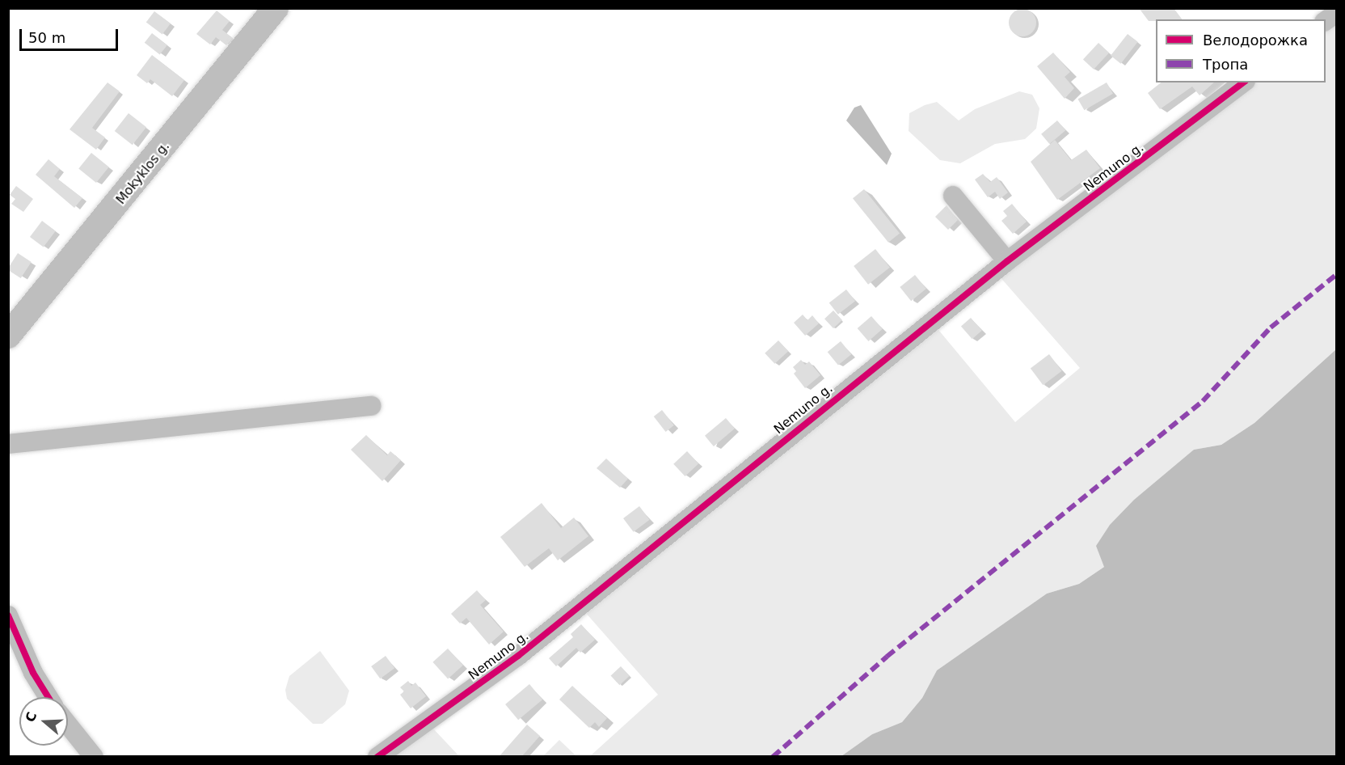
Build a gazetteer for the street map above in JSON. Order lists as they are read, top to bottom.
{
  "streets": {
    "main road": ["Mokyklos g."],
    "street": ["Nemuno g."]
  },
  "legend": ["Велодорожка", "Тропа"],
  "scale_bar": "50 m",
  "north": "left"
}
